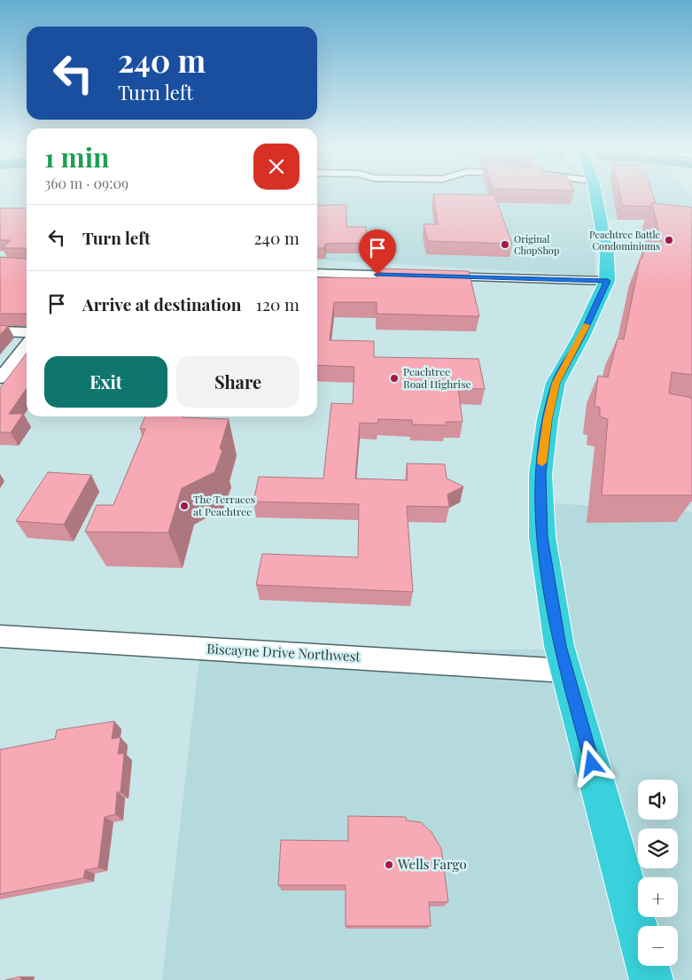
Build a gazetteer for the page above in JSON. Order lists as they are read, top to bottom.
{
  "streets": {
    "street": ["Biscayne Drive Northwest"]
  },
  "places": [
    "Peachtree Battle Condominiums",
    "Original ChopShop",
    "Peachtree Road Highrise",
    "The Terraces at Peachtree",
    "Wells Fargo"
  ],
  "page": {
    "turn": ["240 m", "Turn left"],
    "heading": ["1 min", "360 m · 09:09"],
    "list": [
      {
        "name": "Turn left",
        "value": "240 m"
      },
      {
        "name": "Arrive at destination",
        "value": "120 m"
      }
    ],
    "buttons": ["Exit", "Share"],
    "map_buttons": ["+", "−"]
  }
}
